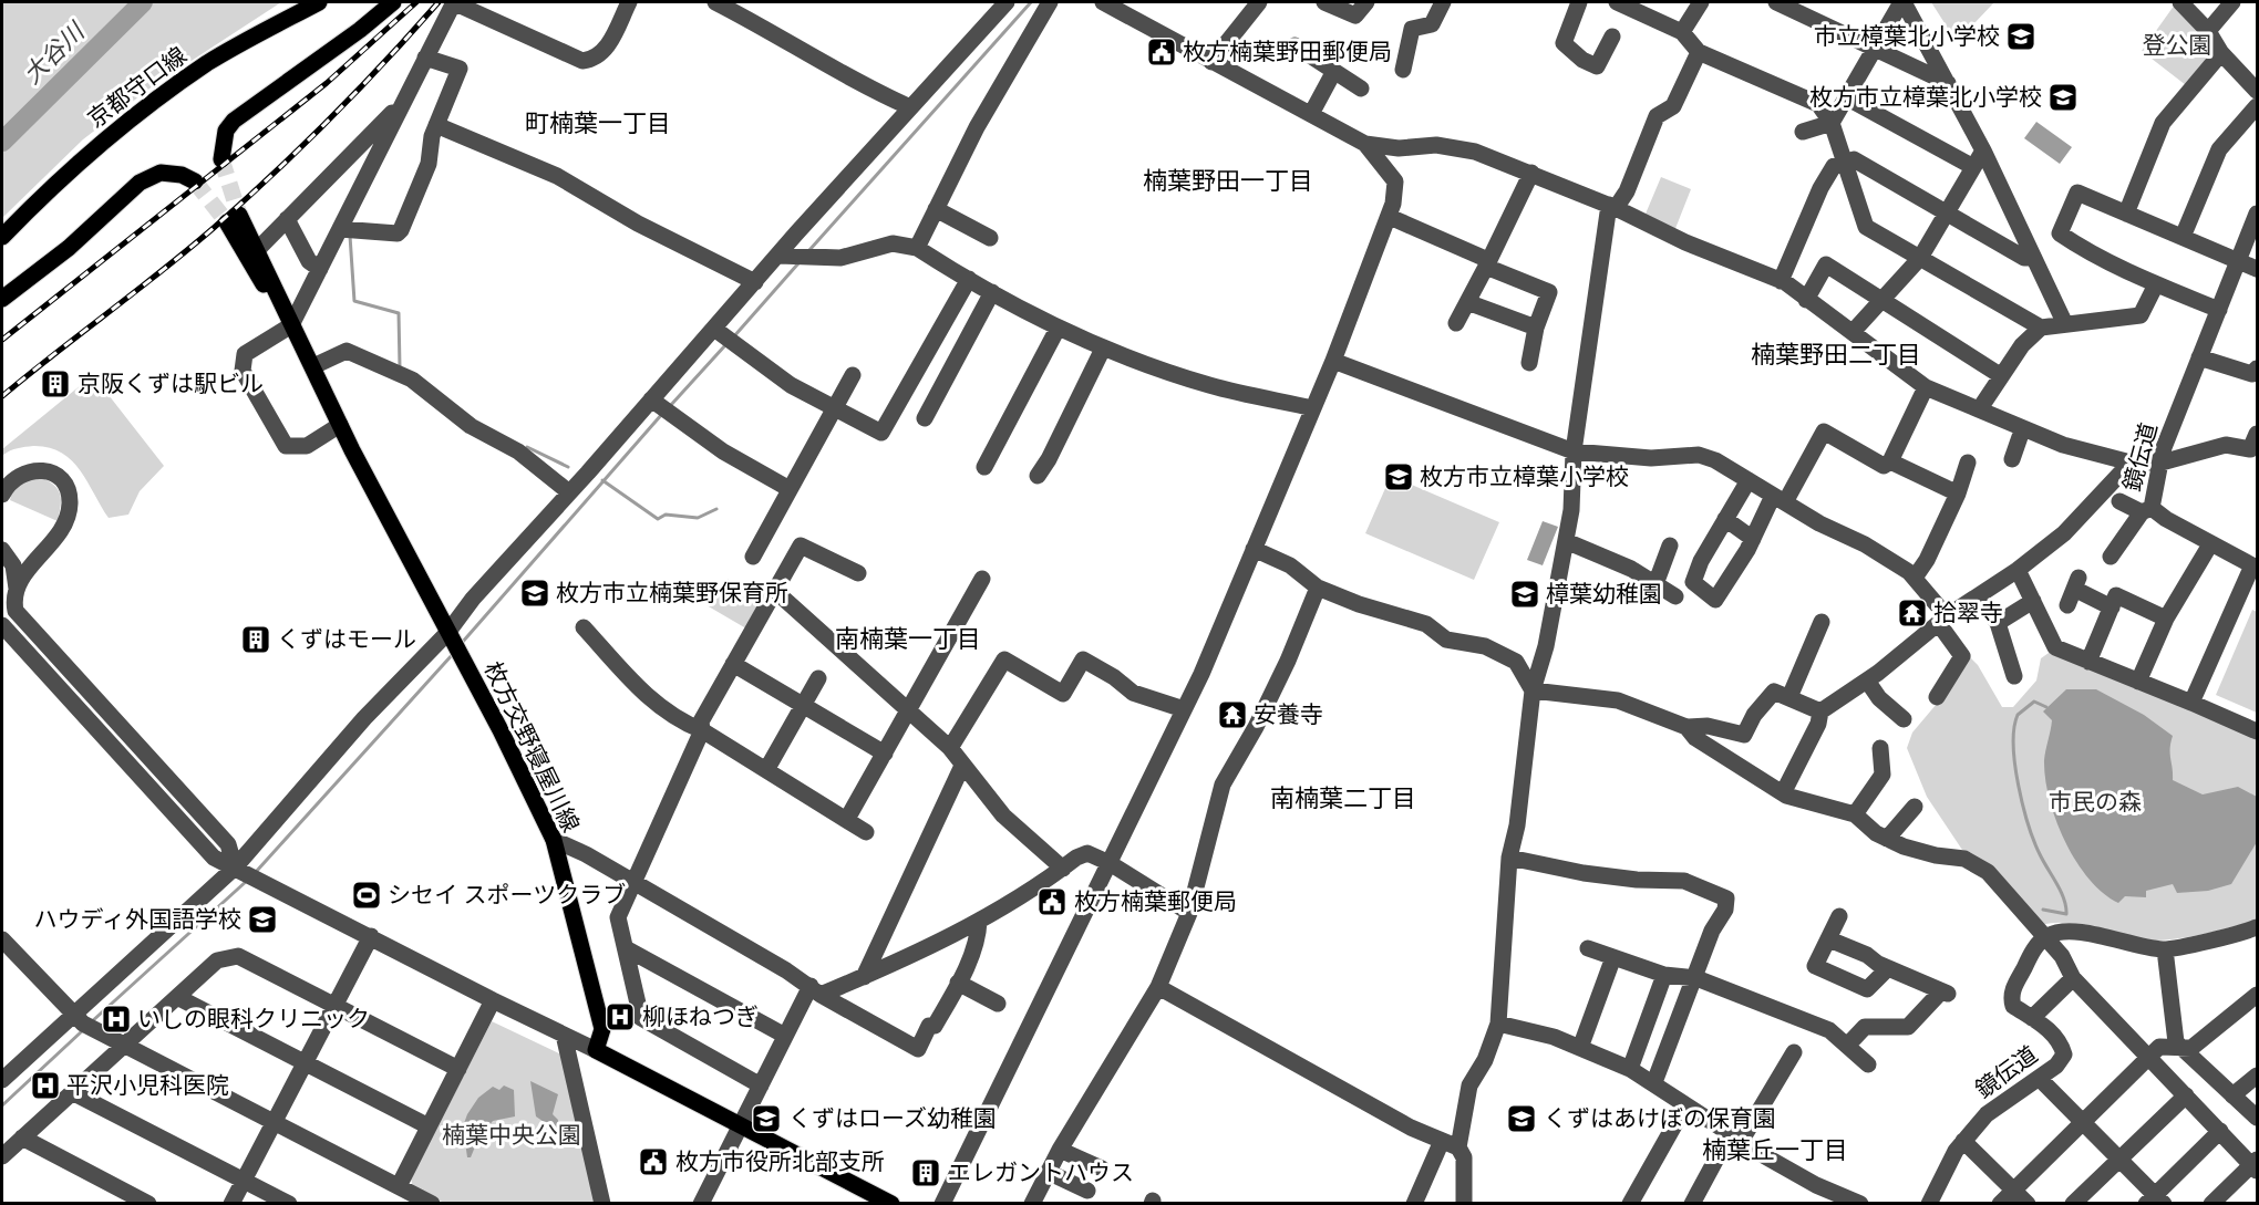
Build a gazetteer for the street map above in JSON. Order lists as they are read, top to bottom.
{
  "streets": {
    "main road": ["京都守口線", "枚方交野寝屋川線"],
    "street": ["鏡伝道"]
  },
  "districts": [
    "町楠葉一丁目",
    "楠葉野田一丁目",
    "楠葉野田二丁目",
    "南楠葉一丁目",
    "南楠葉二丁目",
    "楠葉丘一丁目"
  ],
  "water": ["大谷川"],
  "parks": ["登公園", "市民の森", "楠葉中央公園"],
  "places": {
    "school or university": [
      "市立樟葉北小学校",
      "枚方市立樟葉北小学校",
      "枚方市立樟葉小学校",
      "枚方市立楠葉野保育所",
      "樟葉幼稚園",
      "ハウディ外国語学校",
      "くずはローズ幼稚園",
      "くずはあけぼの保育園"
    ],
    "public building": ["枚方楠葉野田郵便局", "枚方楠葉郵便局", "枚方市役所北部支所"],
    "building": ["京阪くずは駅ビル", "くずはモール", "エレガントハウス"],
    "temple": ["拾翠寺", "安養寺"],
    "sports": ["シセイ スポーツクラブ"],
    "hospital": ["柳ほねつぎ", "いしの眼科クリニック", "平沢小児科医院"]
  }
}
